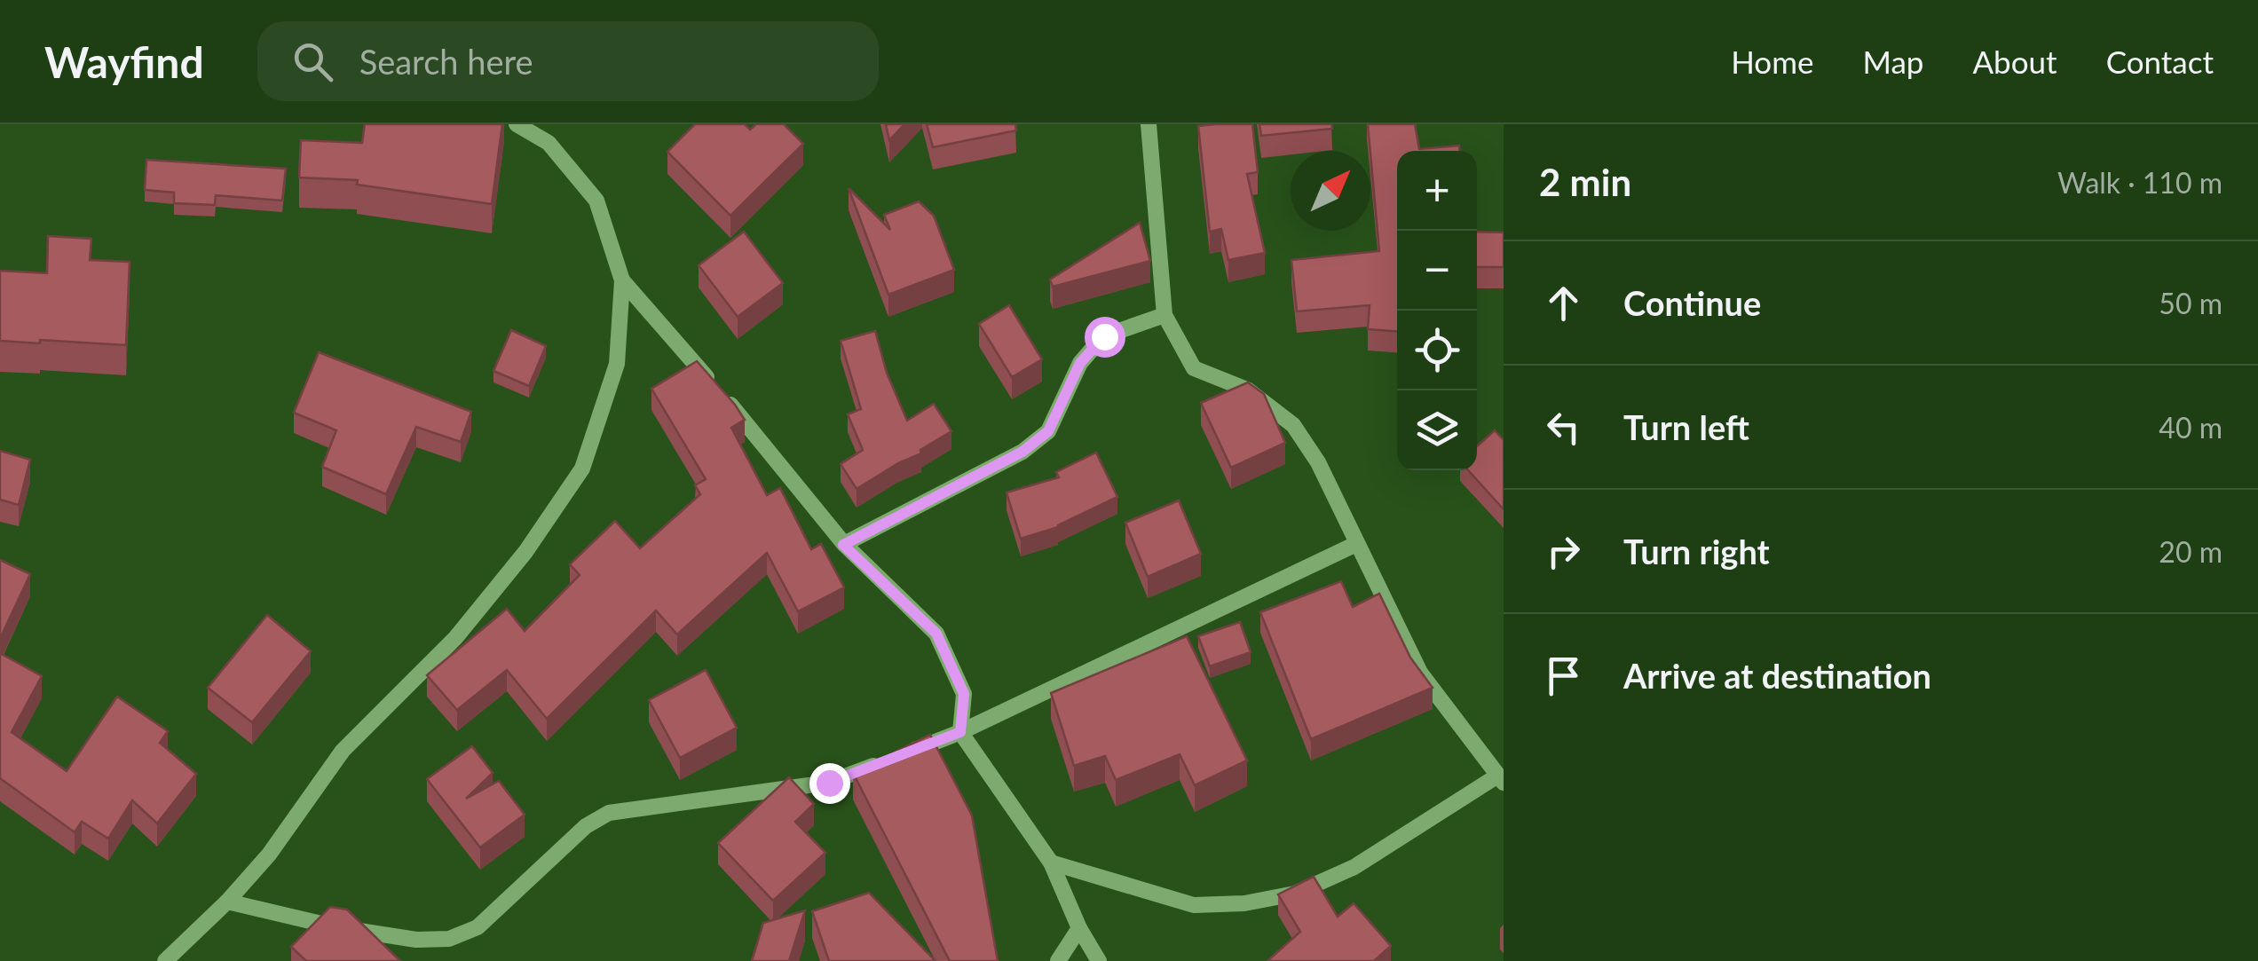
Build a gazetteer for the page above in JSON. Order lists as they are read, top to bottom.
{
  "north": "top right",
  "page": {
    "header": "Wayfind",
    "search": "Search here",
    "nav": [
      "Home",
      "Map",
      "About",
      "Contact"
    ],
    "heading": ["2 min", "Walk · 110 m"],
    "map_buttons": ["+", "−"],
    "list": [
      ["Continue", "50 m"],
      ["Turn left", "40 m"],
      ["Turn right", "20 m"],
      "Arrive at destination"
    ]
  }
}
